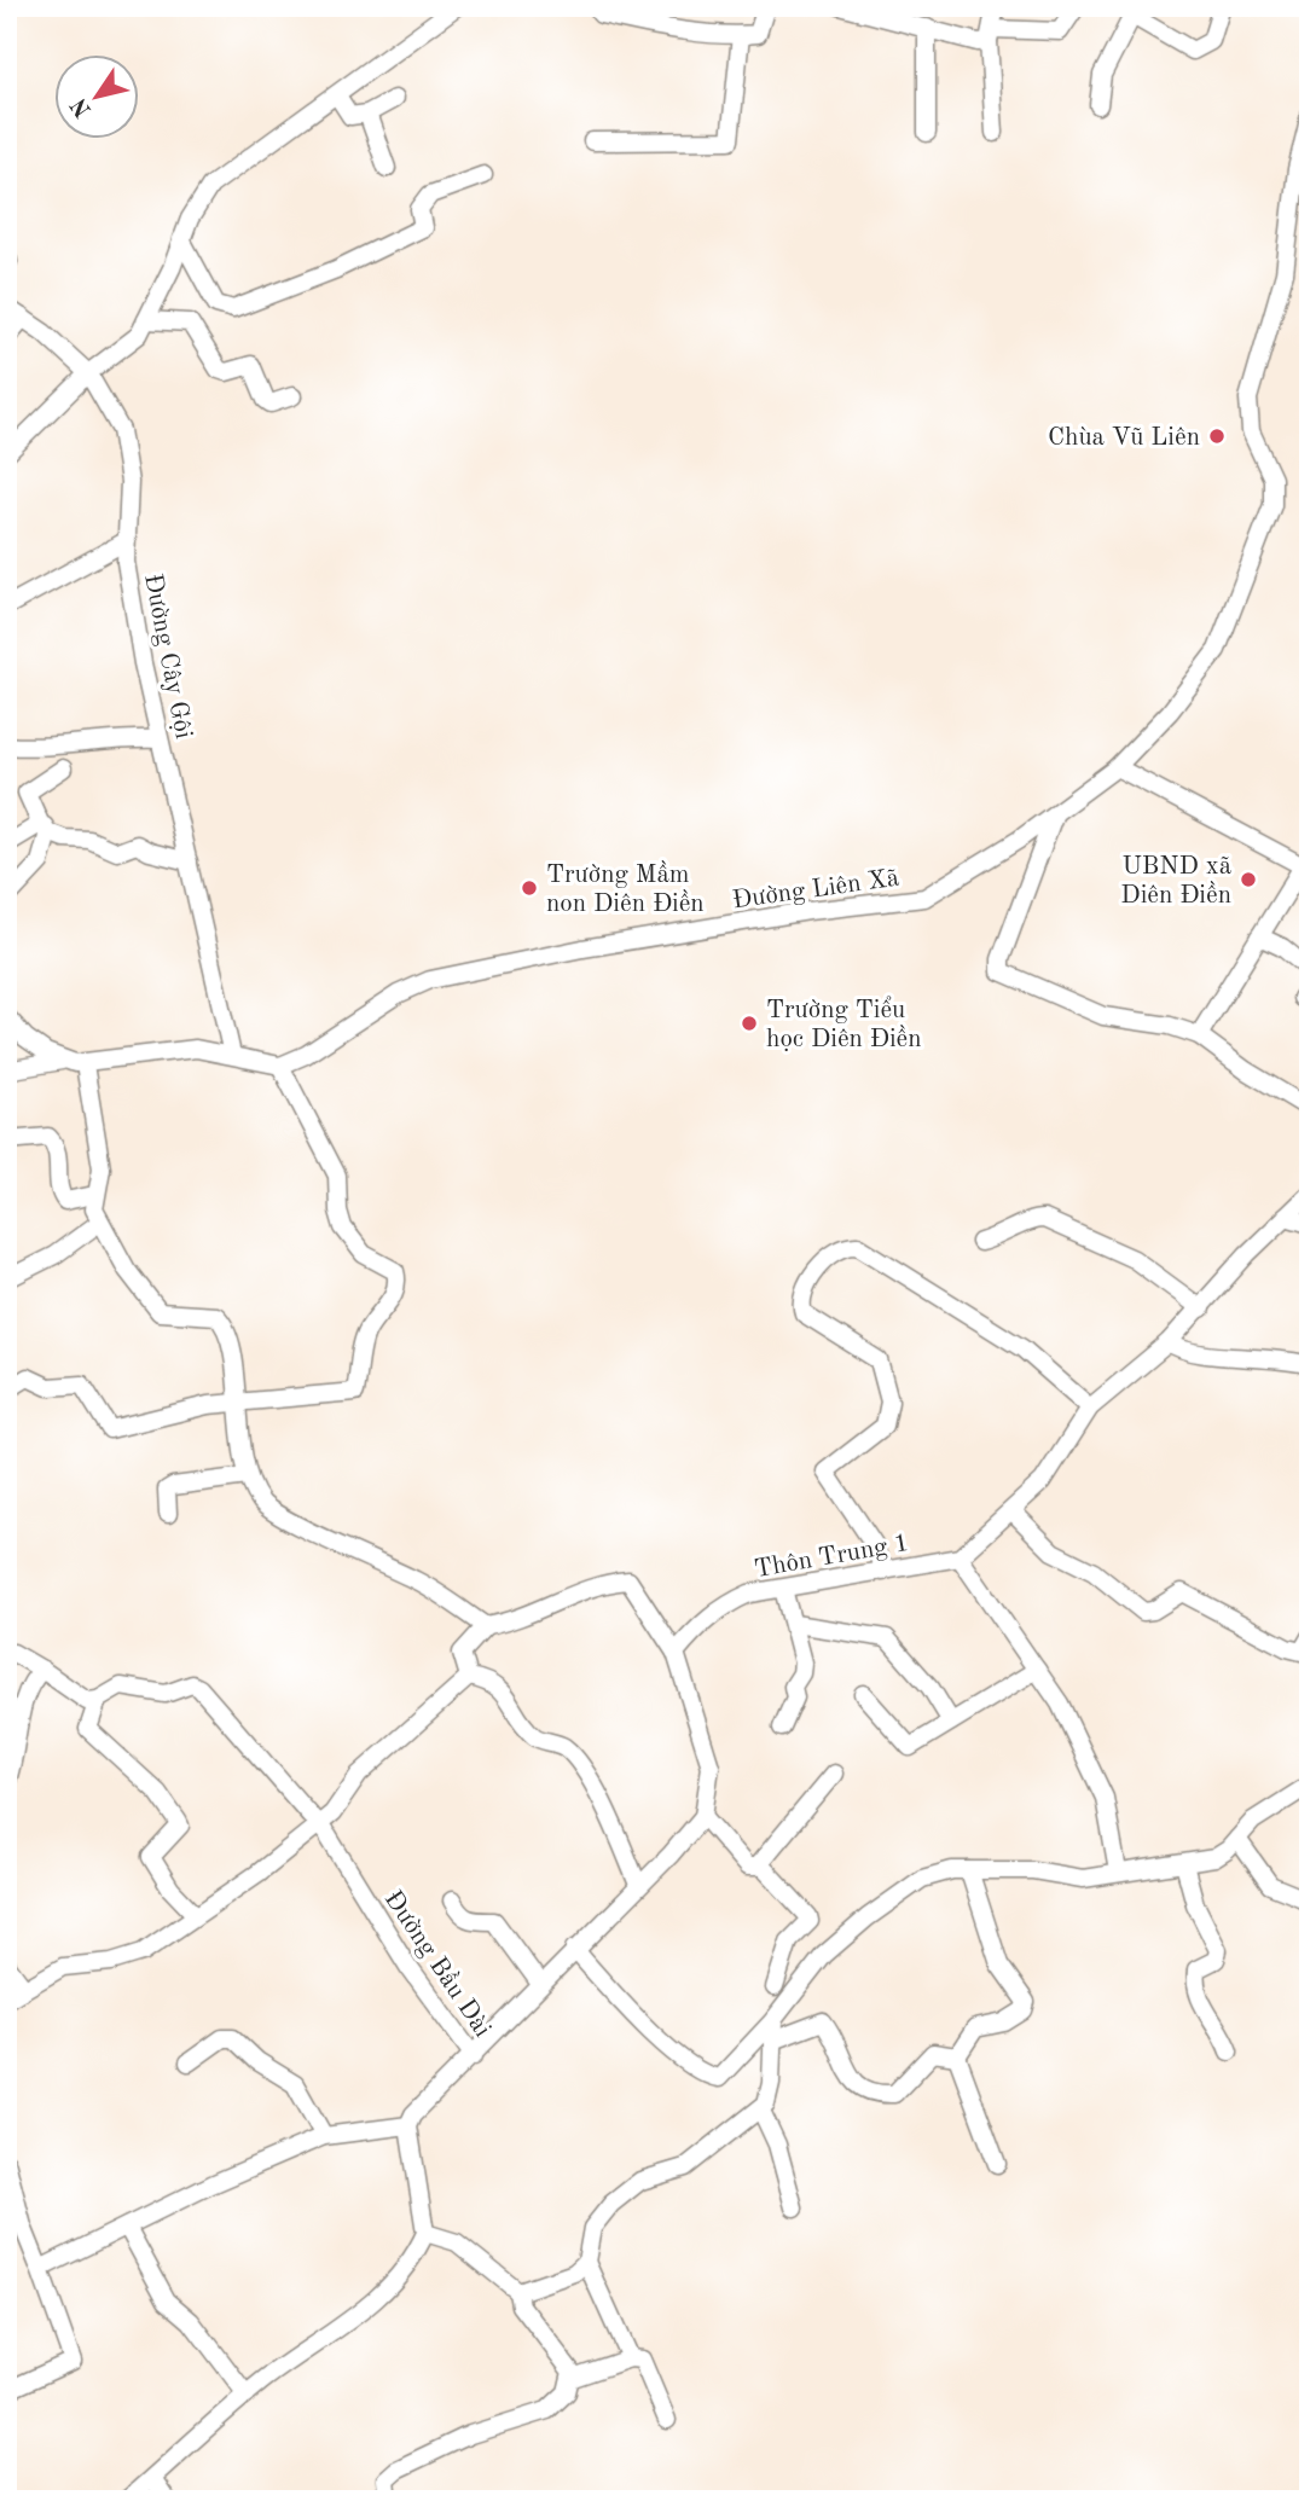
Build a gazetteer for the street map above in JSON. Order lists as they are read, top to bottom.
{
  "streets": {
    "street": [
      "Đường Cây Gội",
      "Đường Liên Xã",
      "Thôn Trung 1",
      "Đường Bầu Dài"
    ]
  },
  "places": [
    "Chùa Vũ Liên",
    "UBND xã Diên Điền",
    "Trường Mầm non Diên Điền",
    "Trường Tiểu học Diên Điền"
  ],
  "north": "bottom left"
}
